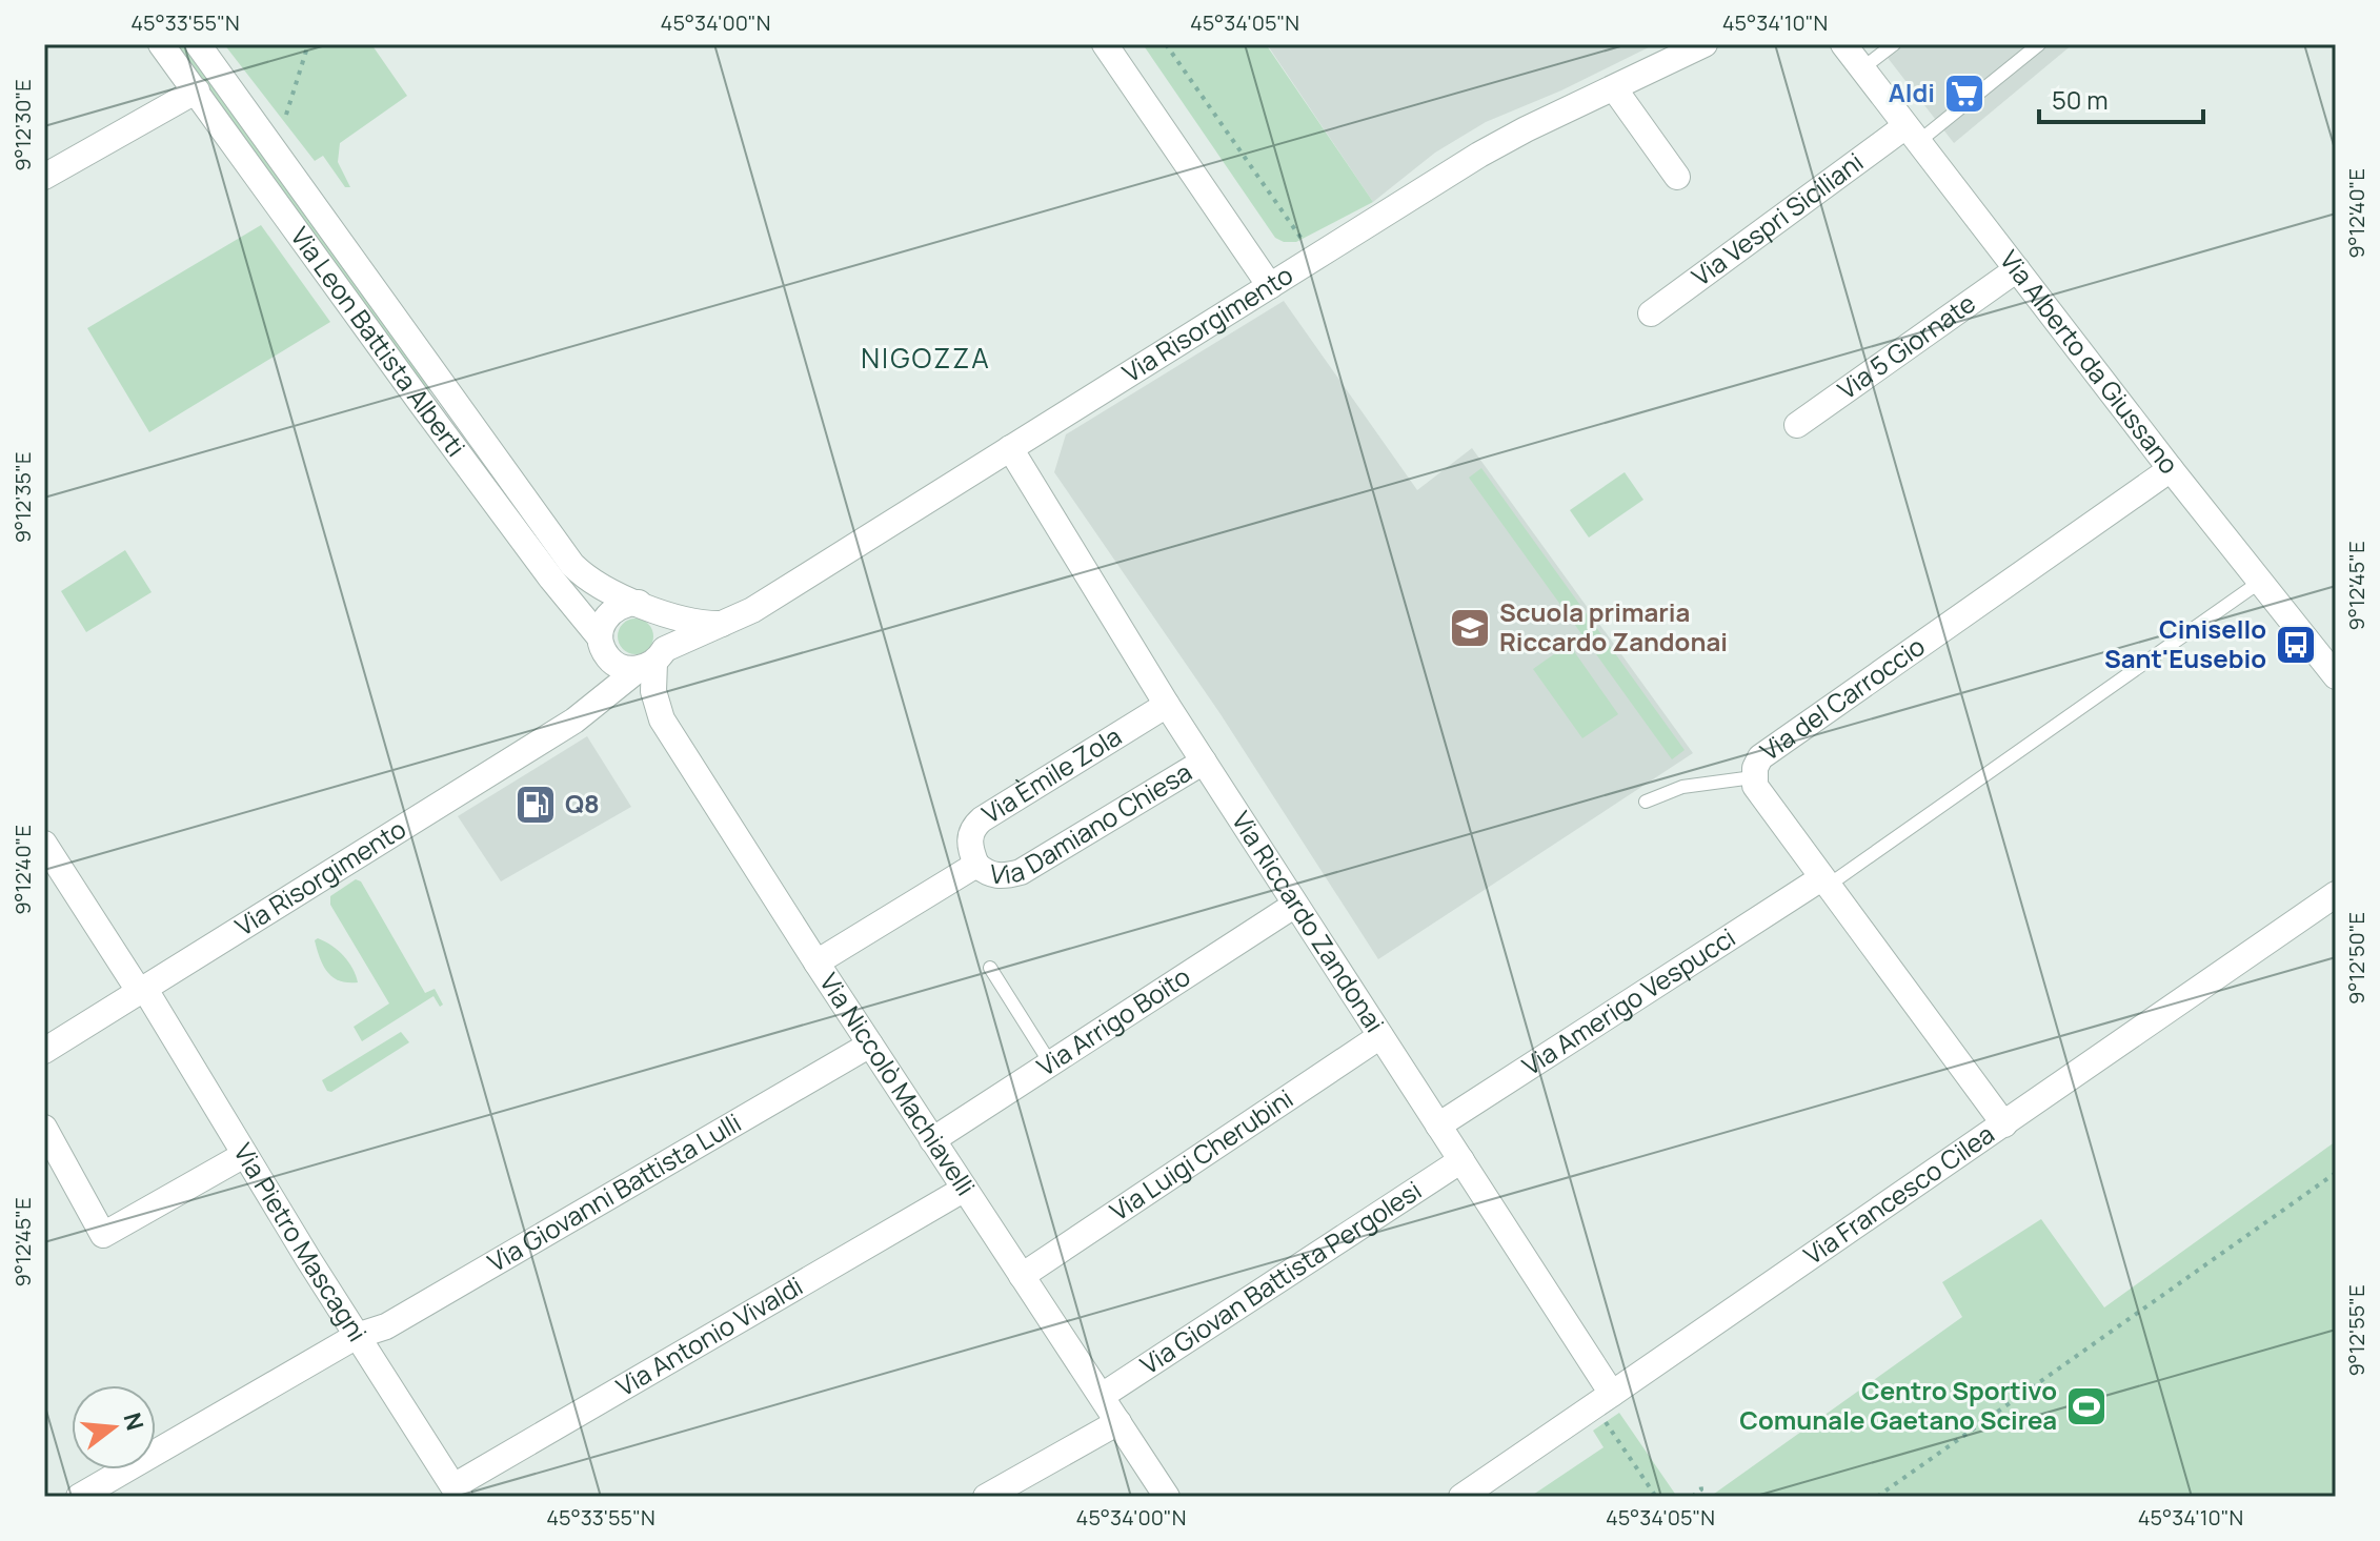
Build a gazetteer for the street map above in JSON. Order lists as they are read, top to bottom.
{
  "streets": {
    "street": [
      "Via Vespri Siciliani",
      "Via Risorgimento",
      "Via Leon Battista Alberti",
      "Via 5 Giornate",
      "Via Alberto da Giussano",
      "Via del Carroccio",
      "Via Èmile Zola",
      "Via Damiano Chiesa",
      "Via Riccardo Zandonai",
      "Via Amerigo Vespucci",
      "Via Arrigo Boito",
      "Via Niccolò Machiavelli",
      "Via Luigi Cherubini",
      "Via Giovanni Battista Lulli",
      "Via Francesco Cilea",
      "Via Pietro Mascagni",
      "Via Giovan Battista Pergolesi",
      "Via Antonio Vivaldi"
    ]
  },
  "crossings": [
    ["Via Vespri Siciliani", "Via Alberto da Giussano"],
    ["Via Risorgimento", "Via Leon Battista Alberti"],
    ["Via Risorgimento", "Via Riccardo Zandonai"],
    ["Via Risorgimento", "Via Niccolò Machiavelli"],
    ["Via Risorgimento", "Via Pietro Mascagni"],
    ["Via Leon Battista Alberti", "Via Niccolò Machiavelli"],
    ["Via 5 Giornate", "Via Alberto da Giussano"],
    ["Via Alberto da Giussano", "Via del Carroccio"],
    ["Via del Carroccio", "Via Amerigo Vespucci"],
    ["Via del Carroccio", "Via Francesco Cilea"],
    ["Via Èmile Zola", "Via Damiano Chiesa"],
    ["Via Èmile Zola", "Via Riccardo Zandonai"],
    ["Via Damiano Chiesa", "Via Riccardo Zandonai"],
    ["Via Riccardo Zandonai", "Via Amerigo Vespucci"],
    ["Via Riccardo Zandonai", "Via Arrigo Boito"],
    ["Via Riccardo Zandonai", "Via Luigi Cherubini"],
    ["Via Riccardo Zandonai", "Via Francesco Cilea"],
    ["Via Riccardo Zandonai", "Via Giovan Battista Pergolesi"],
    ["Via Arrigo Boito", "Via Niccolò Machiavelli"],
    ["Via Niccolò Machiavelli", "Via Luigi Cherubini"],
    ["Via Niccolò Machiavelli", "Via Giovanni Battista Lulli"],
    ["Via Niccolò Machiavelli", "Via Giovan Battista Pergolesi"],
    ["Via Niccolò Machiavelli", "Via Antonio Vivaldi"],
    ["Via Giovanni Battista Lulli", "Via Pietro Mascagni"],
    ["Via Pietro Mascagni", "Via Antonio Vivaldi"]
  ],
  "districts": ["NIGOZZA"],
  "places": {
    "supermarket": ["Aldi"],
    "school or university": ["Scuola primaria Riccardo Zandonai"],
    "bus stop": ["Cinisello Sant'Eusebio"],
    "fuel station": ["Q8"],
    "sports": ["Centro Sportivo Comunale Gaetano Scirea"]
  },
  "scale_bar": "50 m",
  "north": "right",
  "coordinates": [
    "45°33'55\"N",
    "45°34'00\"N",
    "45°34'05\"N",
    "45°34'10\"N",
    "9°12'30\"E",
    "9°12'40\"E",
    "9°12'35\"E",
    "9°12'45\"E",
    "9°12'50\"E",
    "9°12'55\"E"
  ]
}
